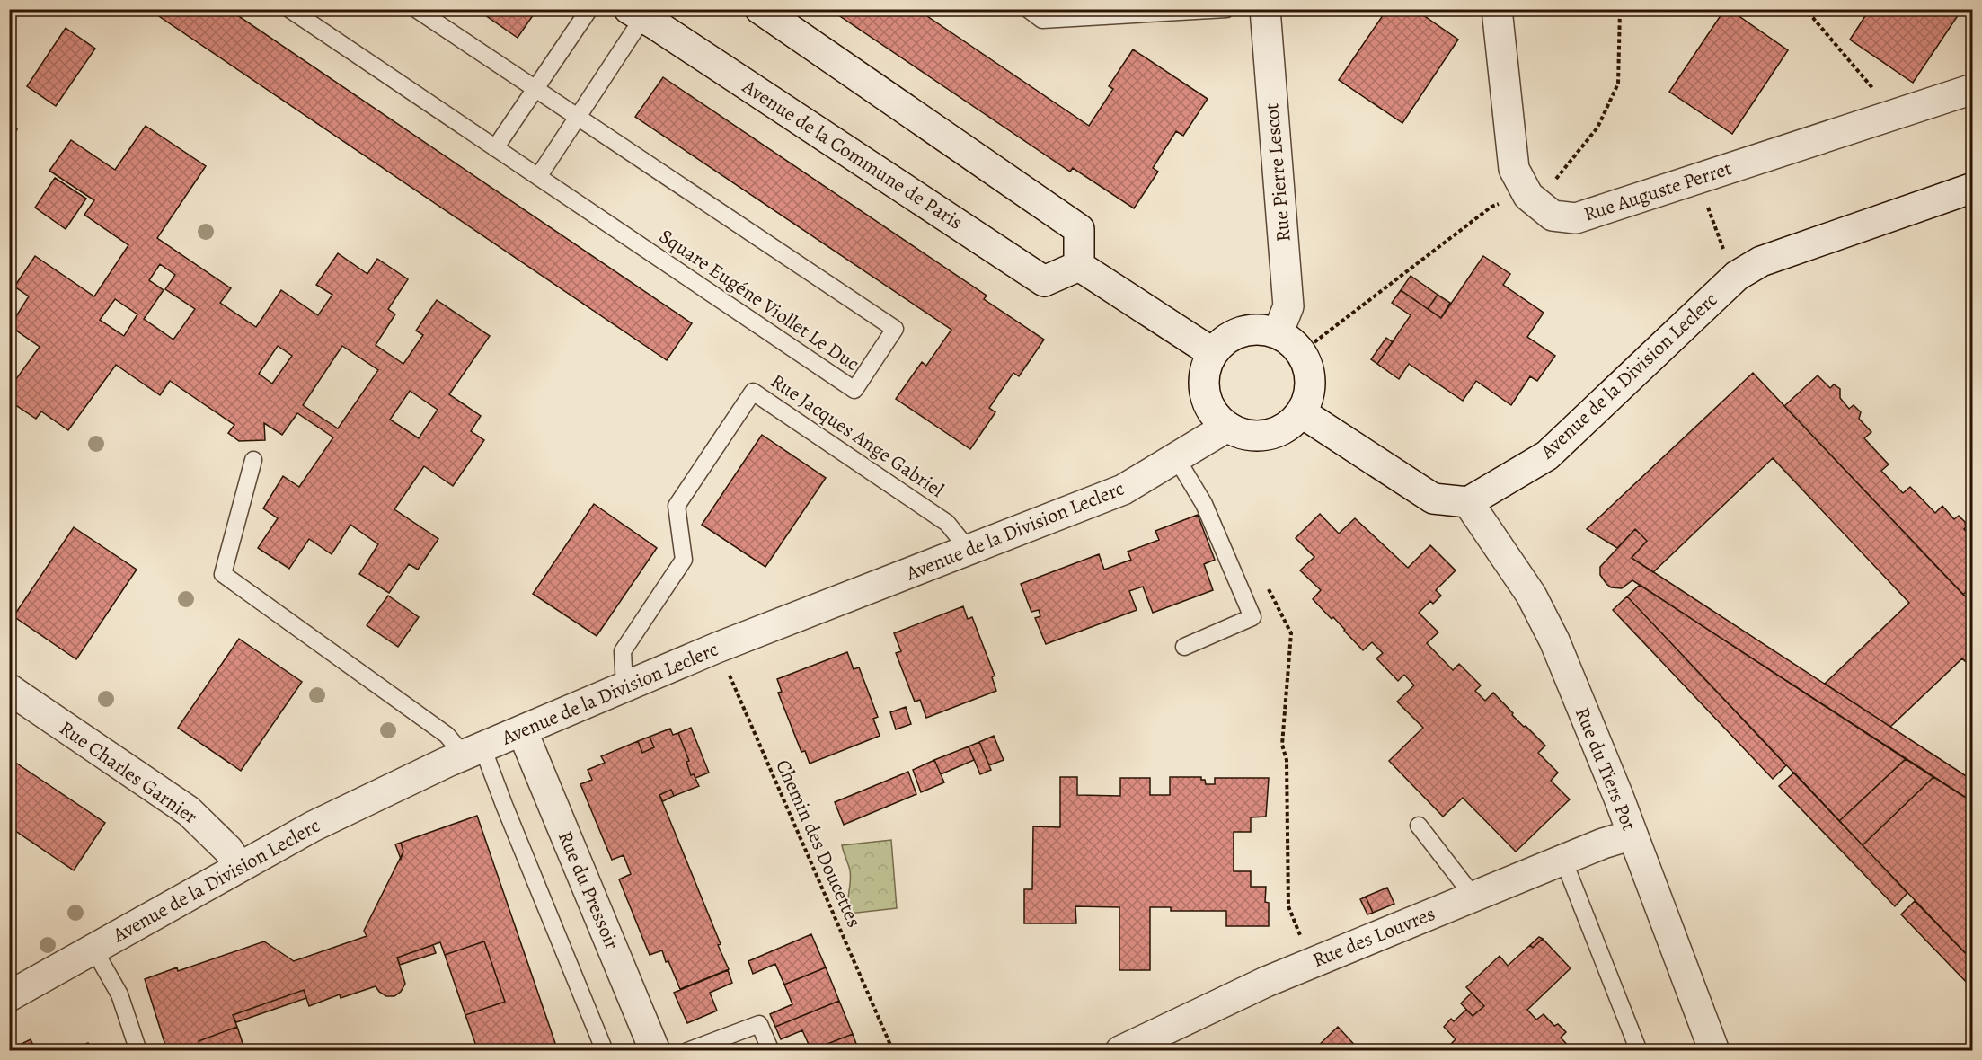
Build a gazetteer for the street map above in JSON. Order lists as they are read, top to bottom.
{
  "streets": {
    "street": [
      "Avenue de la Commune de Paris",
      "Rue Pierre Lescot",
      "Rue Auguste Perret",
      "Avenue de la Division Leclerc",
      "Rue du Tiers Pot",
      "Rue Charles Garnier",
      "Rue du Pressoir",
      "Rue des Louvres"
    ],
    "lane": ["Square Eugéne Viollet Le Duc", "Rue Jacques Ange Gabriel"],
    "path": ["Chemin des Doucettes"]
  },
  "crossings": [
    ["Rue Pierre Lescot", "Avenue de la Division Leclerc"],
    ["Avenue de la Division Leclerc", "Rue Jacques Ange Gabriel"],
    ["Avenue de la Division Leclerc", "Rue du Tiers Pot"],
    ["Avenue de la Division Leclerc", "Rue Charles Garnier"],
    ["Avenue de la Division Leclerc", "Chemin des Doucettes"],
    ["Avenue de la Division Leclerc", "Rue du Pressoir"],
    ["Rue du Tiers Pot", "Rue des Louvres"]
  ]
}
